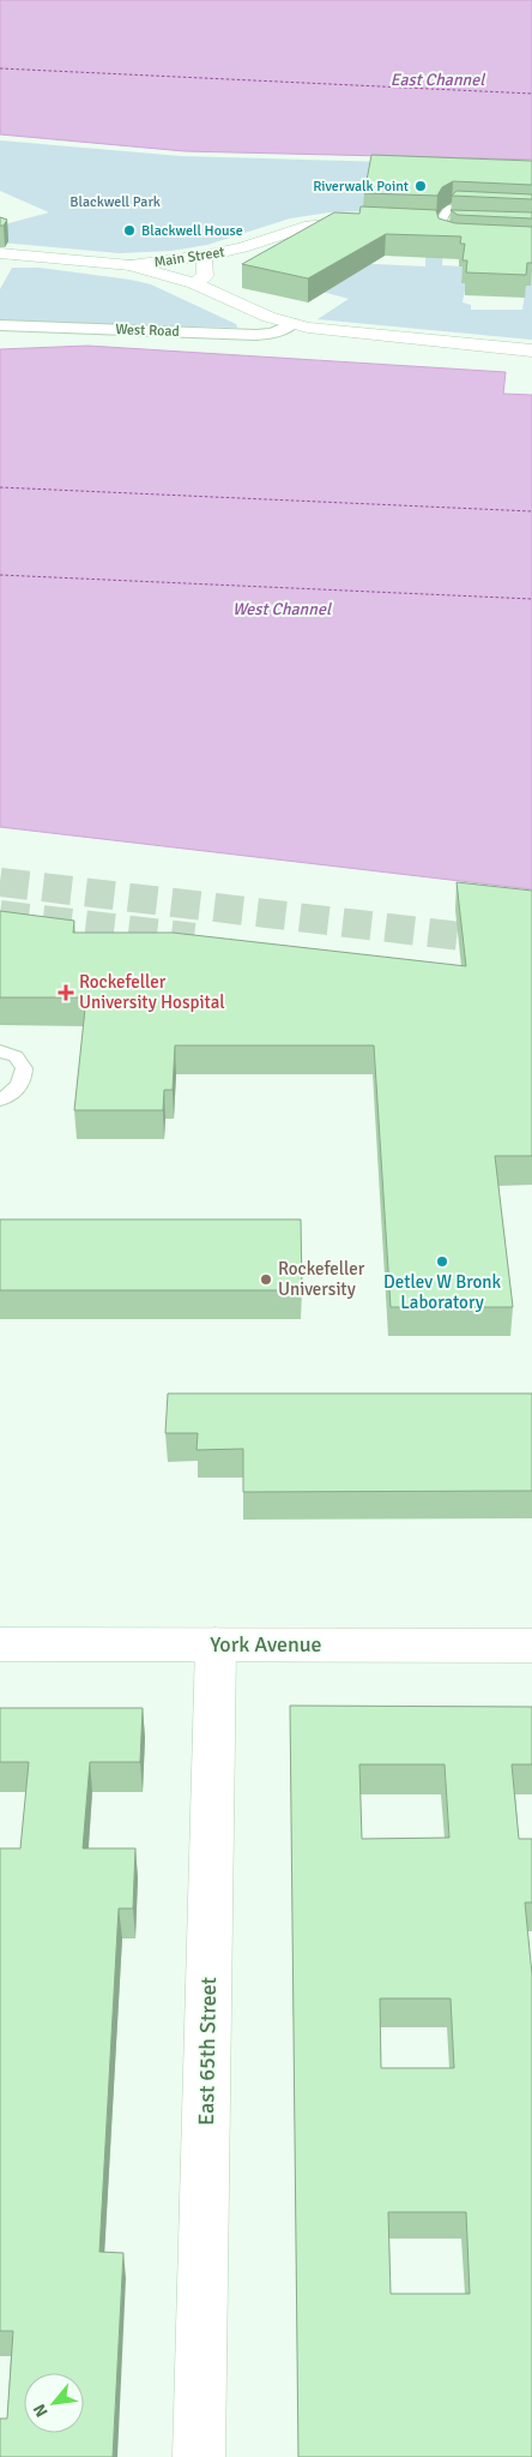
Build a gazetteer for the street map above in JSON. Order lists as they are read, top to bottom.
{
  "streets": {
    "street": [
      "Main Street",
      "West Road",
      "York Avenue",
      "East 65th Street"
    ]
  },
  "crossings": [
    ["York Avenue", "East 65th Street"]
  ],
  "water": ["East Channel", "West Channel"],
  "parks": ["Blackwell Park"],
  "places": {
    "other": [
      "Riverwalk Point",
      "Blackwell House",
      "Detlev W Bronk Laboratory",
      "Rockefeller University"
    ],
    "health": ["Rockefeller University Hospital"]
  },
  "north": "bottom left"
}
